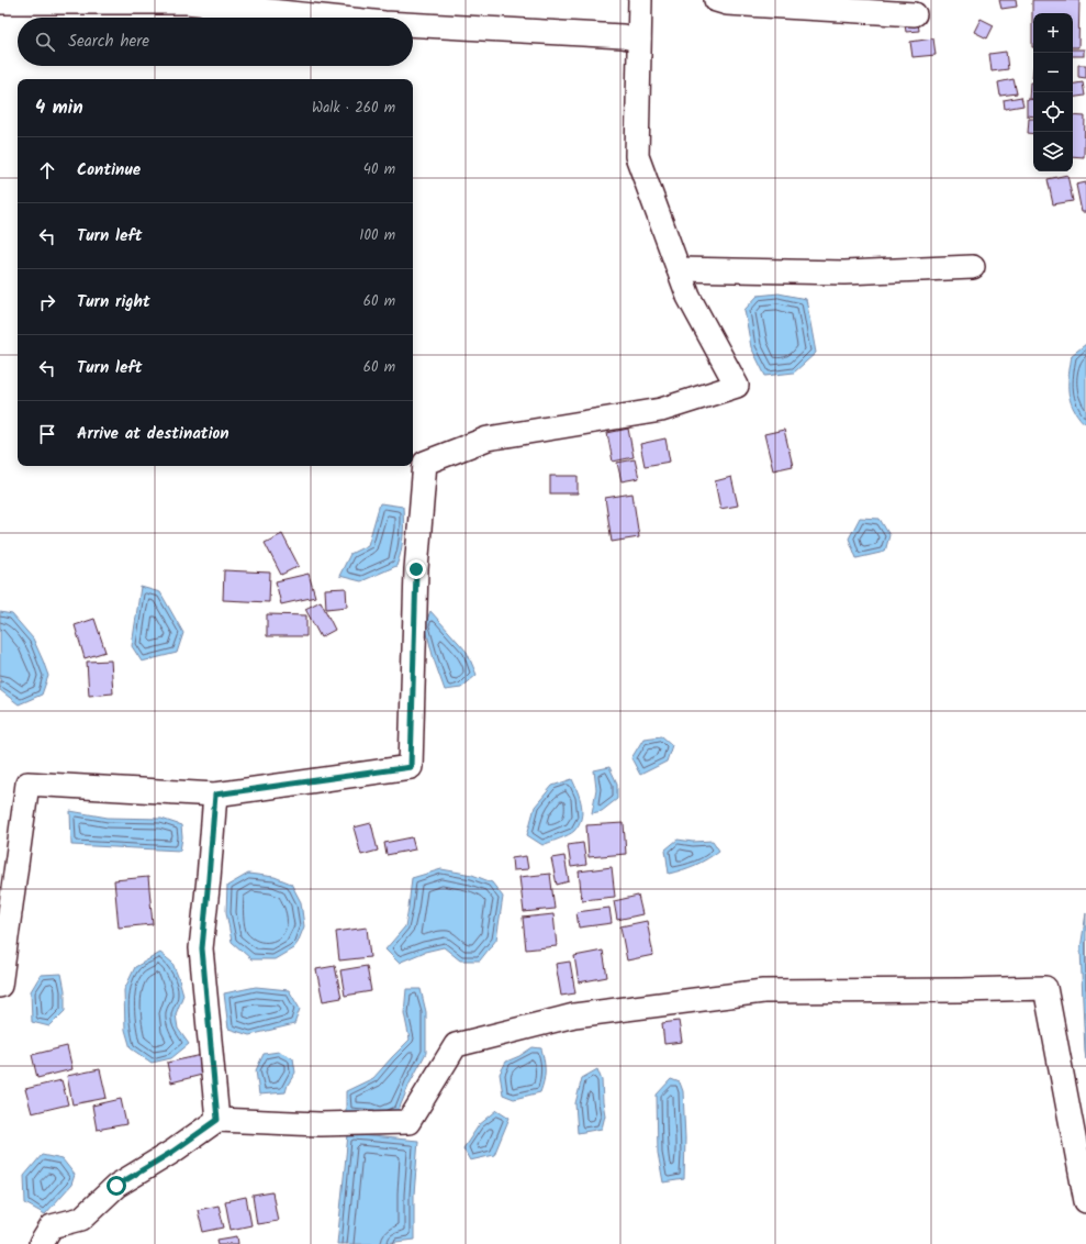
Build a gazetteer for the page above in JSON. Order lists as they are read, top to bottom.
{
  "page": {
    "map_buttons": ["+", "−"],
    "search": "Search here",
    "heading": ["4 min", "Walk · 260 m"],
    "list": [
      ["Continue", "40 m"],
      ["Turn left", "100 m"],
      ["Turn right", "60 m"],
      ["Turn left", "60 m"],
      "Arrive at destination"
    ]
  }
}
